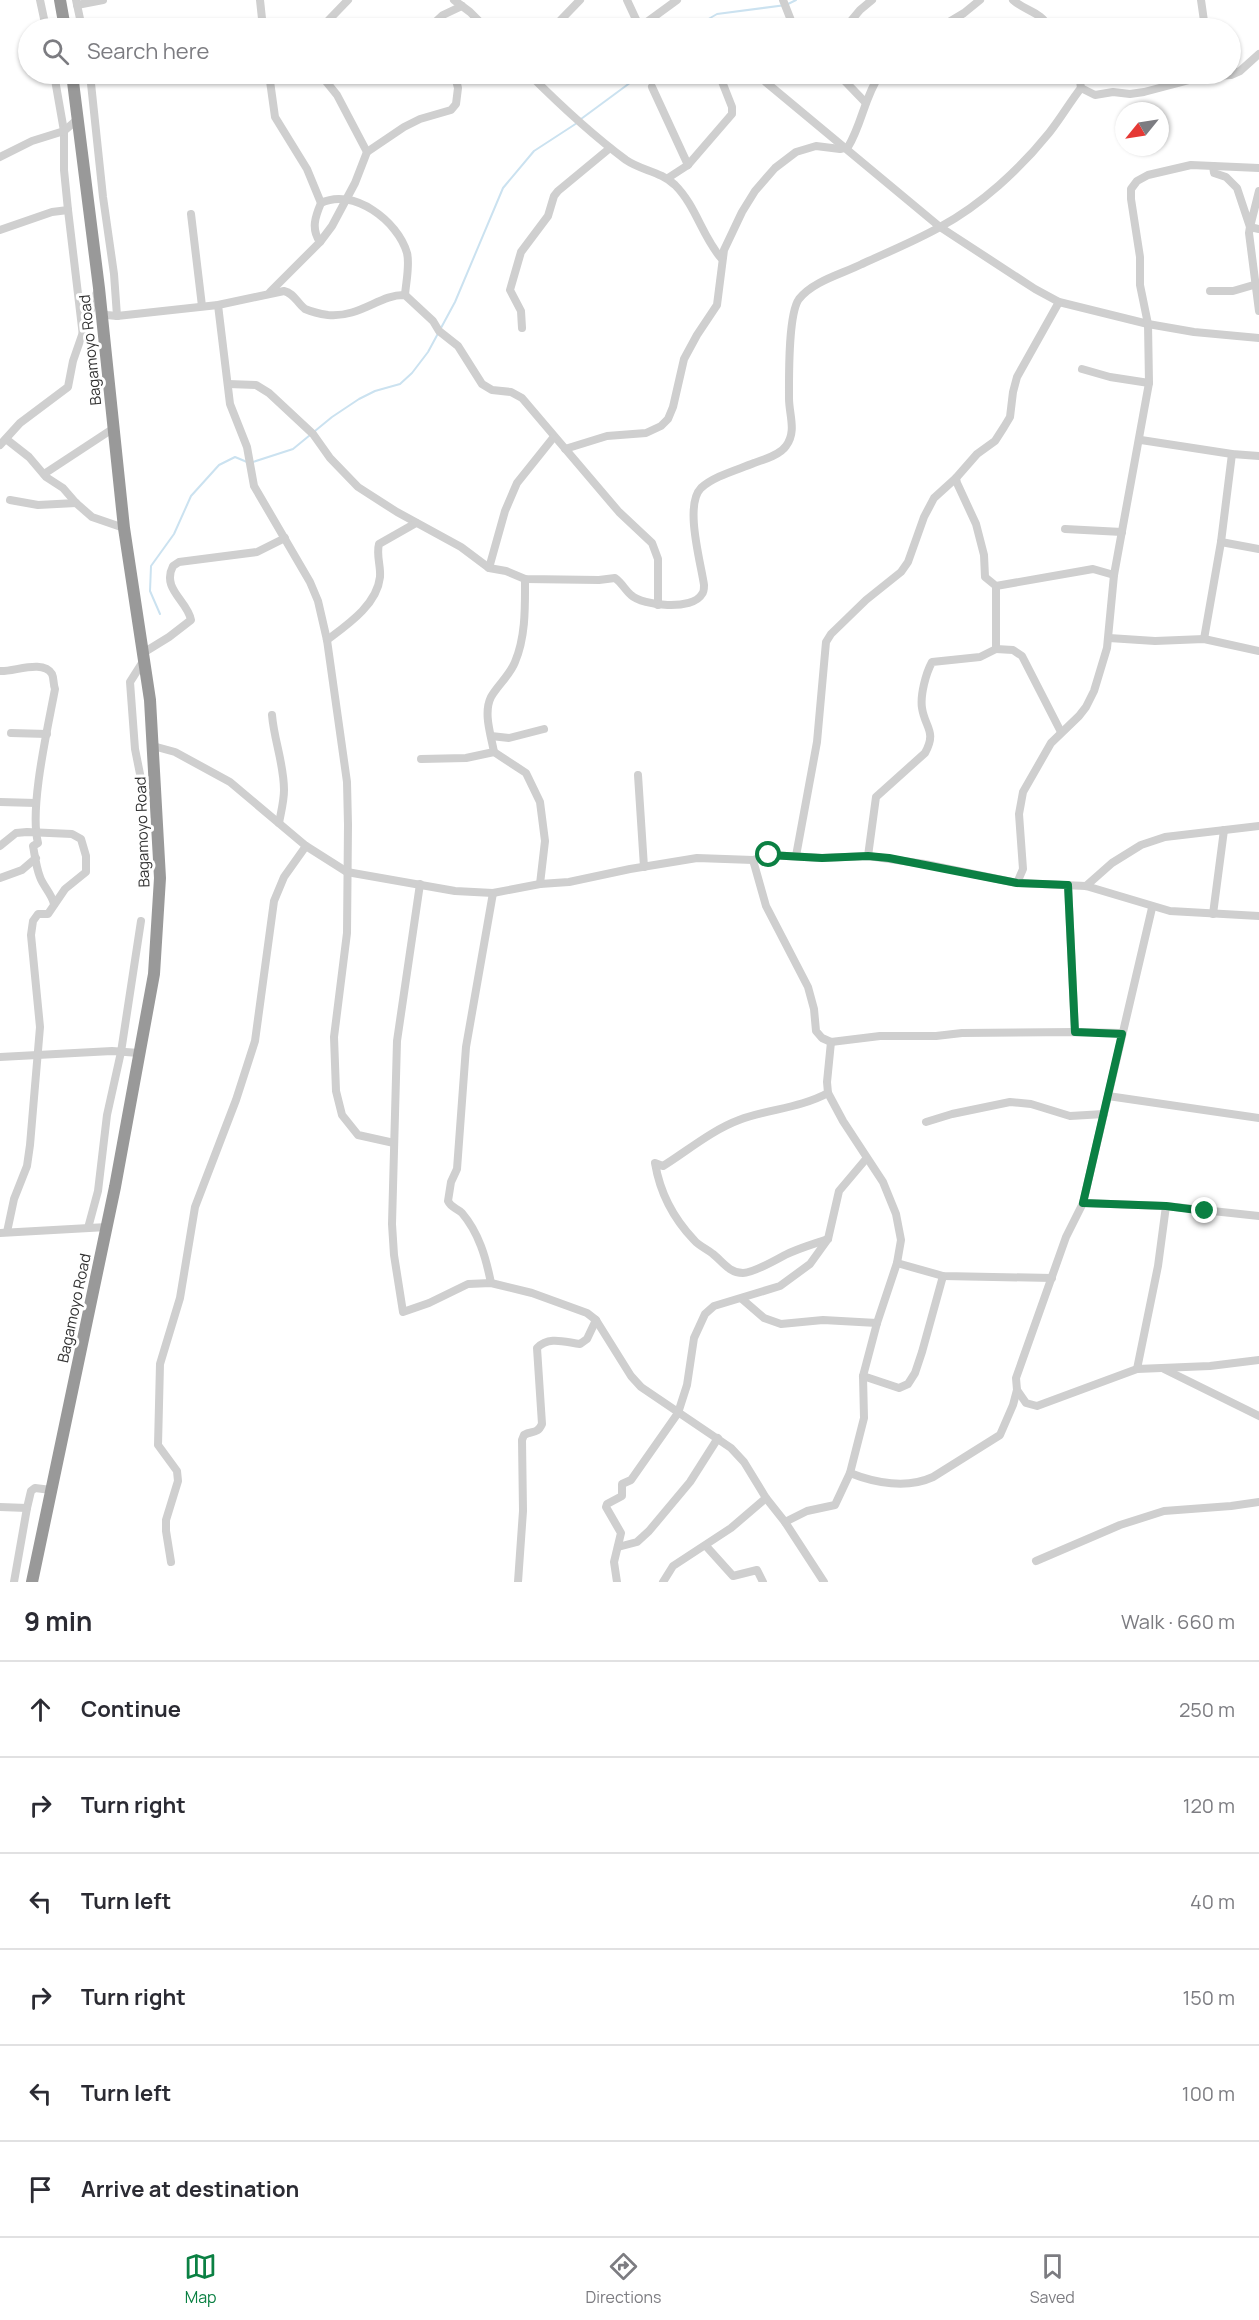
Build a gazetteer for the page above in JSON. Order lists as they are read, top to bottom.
{
  "streets": {
    "highway": ["Bagamoyo Road"]
  },
  "north": "bottom left",
  "page": {
    "search": "Search here",
    "heading": ["9 min", "Walk · 660 m"],
    "list": [
      ["Continue", "250 m"],
      ["Turn right", "120 m"],
      ["Turn left", "40 m"],
      ["Turn right", "150 m"],
      ["Turn left", "100 m"],
      "Arrive at destination"
    ],
    "nav": ["Map", "Directions", "Saved"]
  }
}
